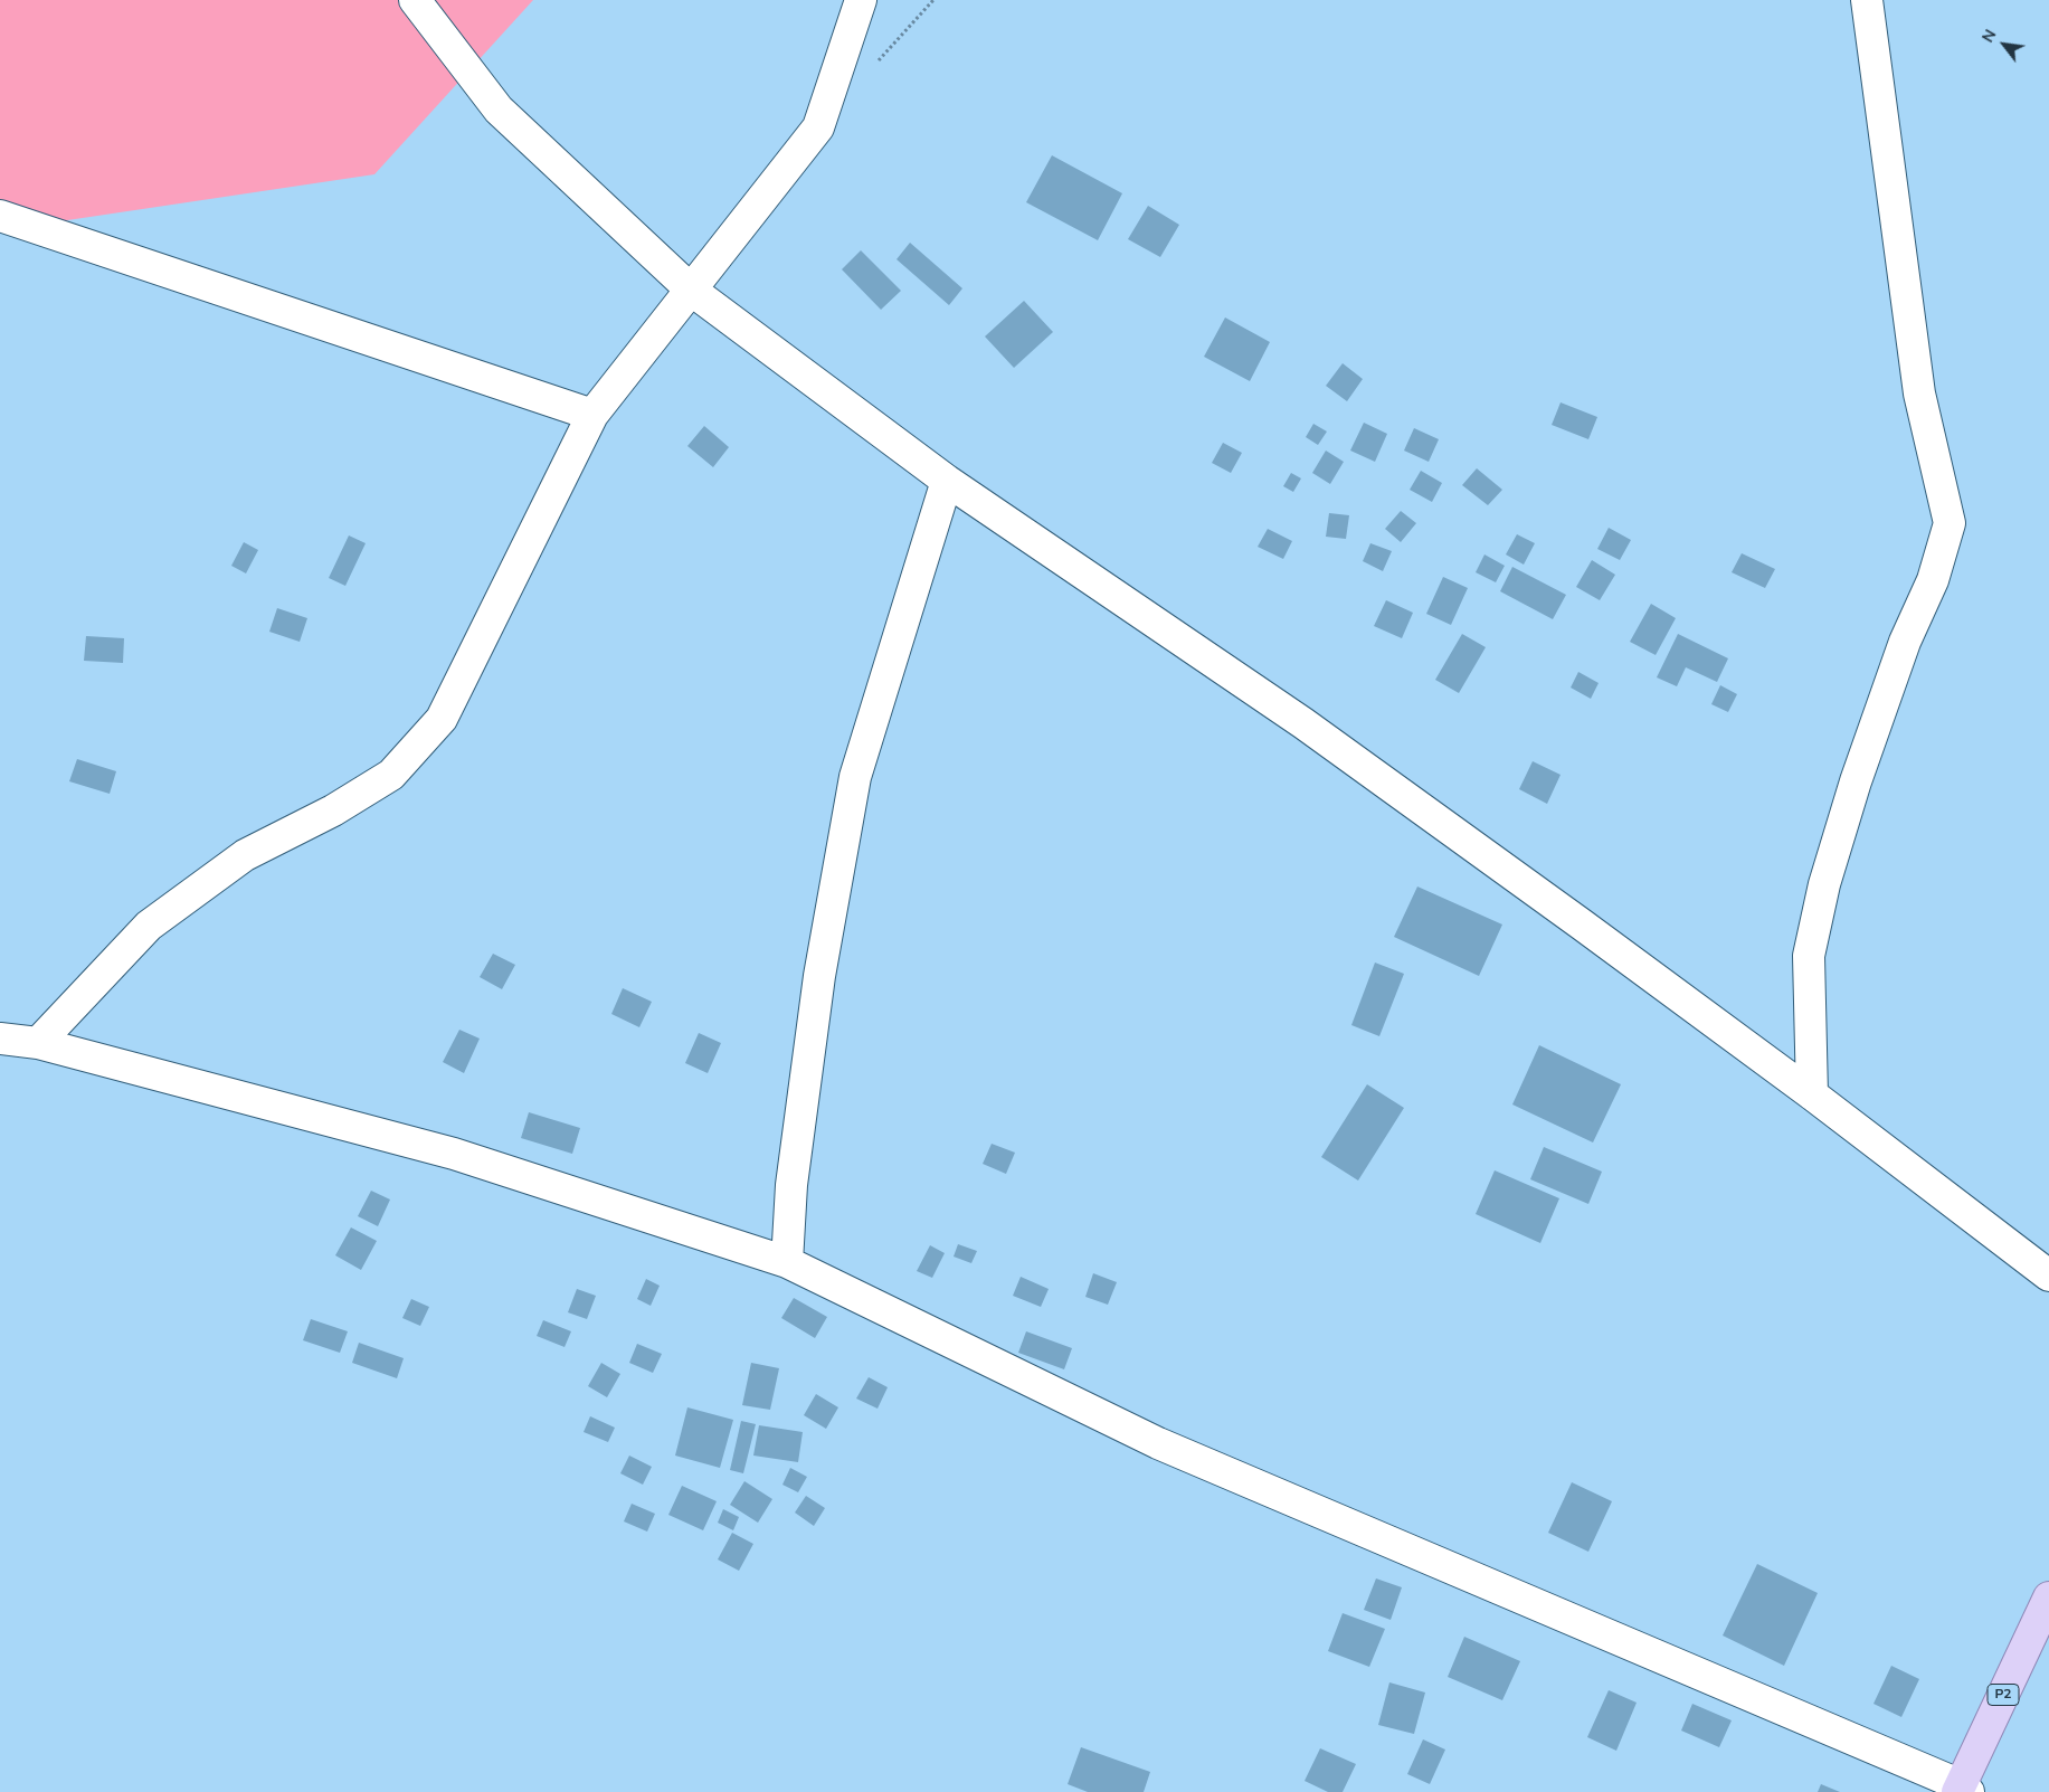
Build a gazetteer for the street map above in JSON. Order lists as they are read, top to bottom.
{
  "streets": {
    "main road": ["P2"]
  },
  "north": "top left"
}
